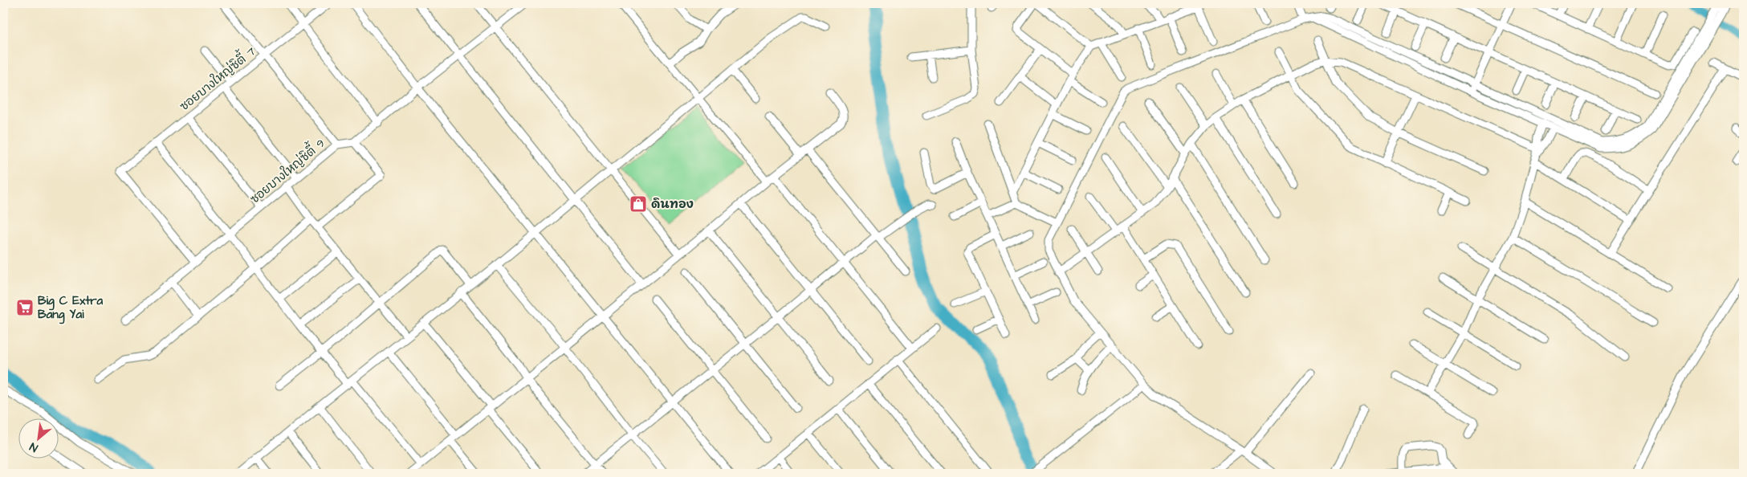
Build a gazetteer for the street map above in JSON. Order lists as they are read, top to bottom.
{
  "streets": {
    "street": ["ซอยบางใหญ่ซิตี้ 7", "ซอยบางใหญ่ซิตี้ 9"]
  },
  "crossings": [
    ["ซอยบางใหญ่ซิตี้ 7", "ซอยบางใหญ่ซิตี้ 9"]
  ],
  "places": {
    "shop": ["ดินทอง"],
    "supermarket": ["Big C Extra Bang Yai"]
  },
  "north": "bottom left"
}
